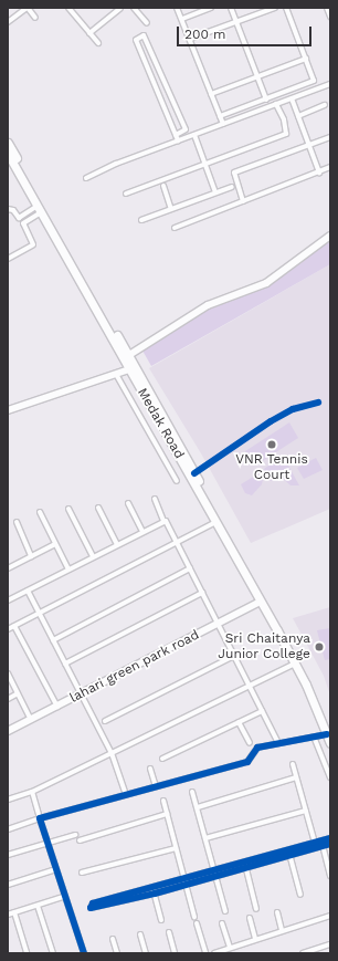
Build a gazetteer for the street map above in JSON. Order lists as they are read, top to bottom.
{
  "streets": {
    "main road": ["Medak Road"],
    "street": ["lahari green park road"]
  },
  "crossings": [
    ["Medak Road", "lahari green park road"]
  ],
  "places": ["VNR Tennis Court", "Sri Chaitanya Junior College"],
  "scale_bar": "200 m"
}
